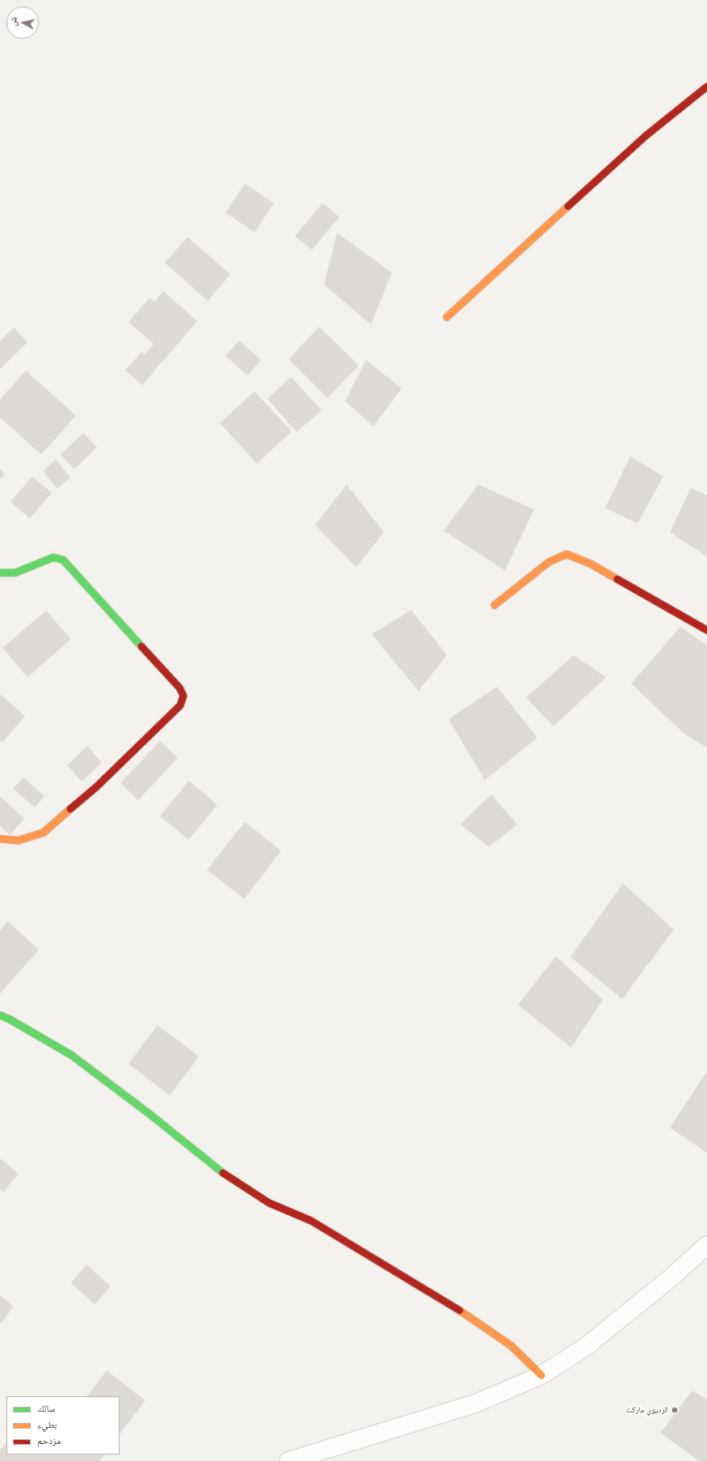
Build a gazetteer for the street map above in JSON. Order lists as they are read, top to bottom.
{
  "places": ["الزديوي ماركت"],
  "legend": ["سالك", "بطيء", "مزدحم"],
  "north": "left"
}
